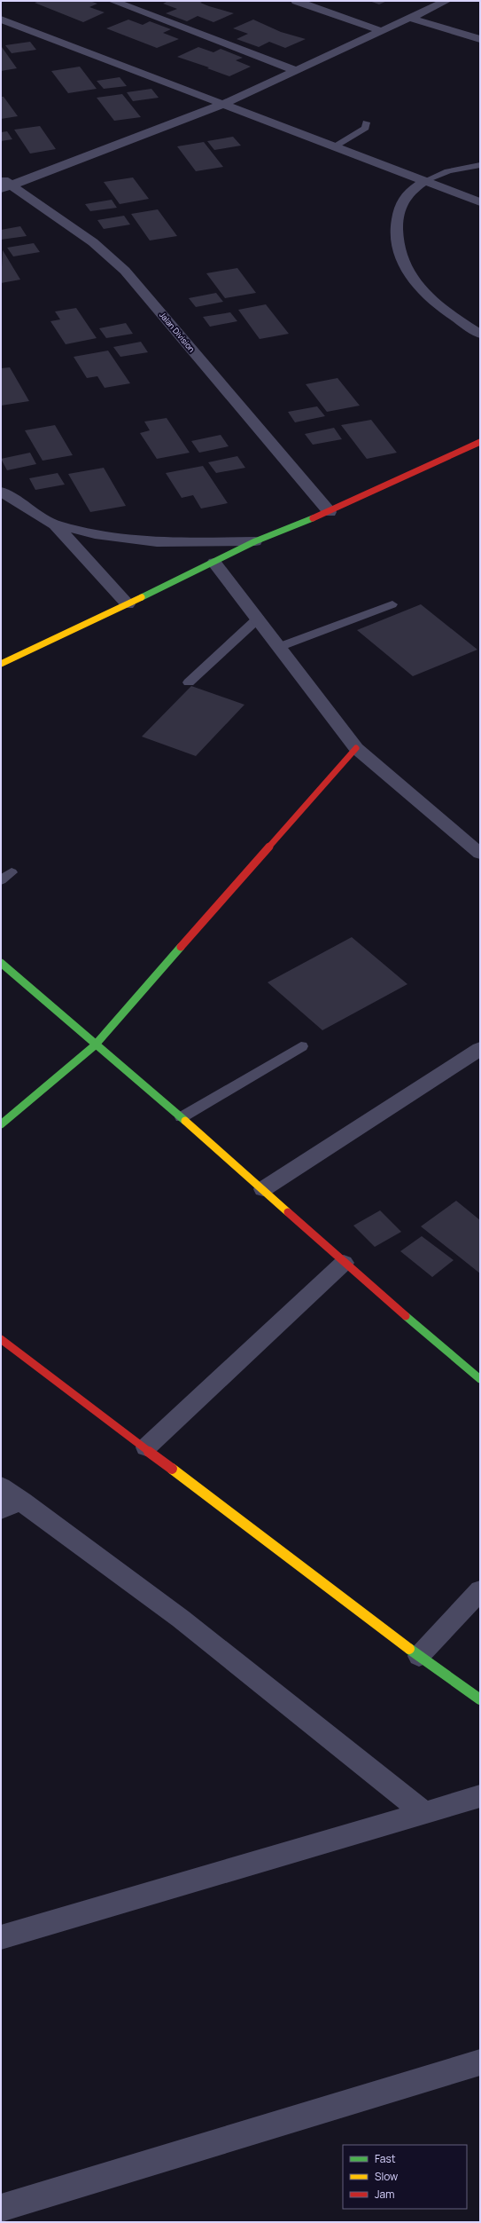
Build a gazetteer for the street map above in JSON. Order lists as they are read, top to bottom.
{
  "streets": {
    "street": ["Jalan Division"]
  },
  "legend": ["Fast", "Slow", "Jam"]
}
